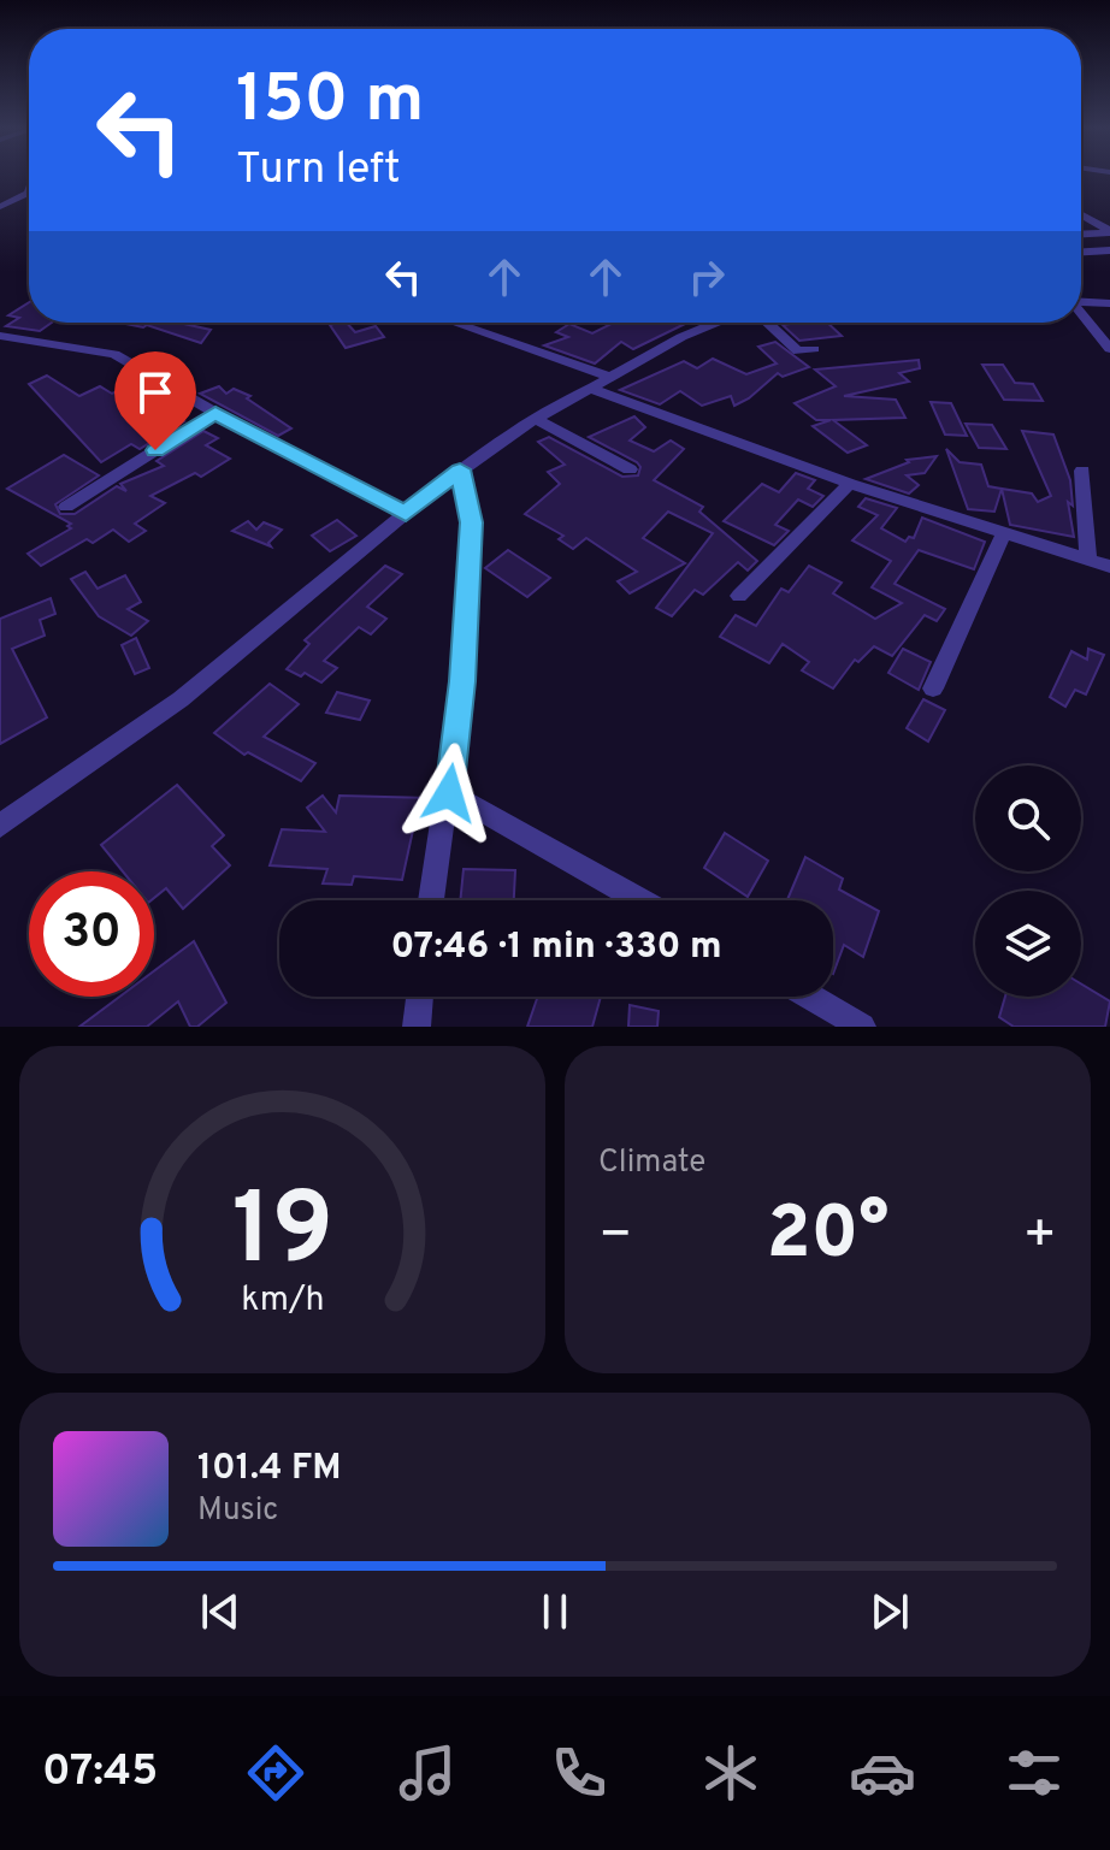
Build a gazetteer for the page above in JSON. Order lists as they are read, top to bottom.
{
  "page": {
    "turn": ["150 m", "Turn left"],
    "limit": "30",
    "trip": "07:46 · 1 min · 330 m",
    "tile": "Climate",
    "heat": ["−", "20°", "+"],
    "song": ["101.4 FM", "Music"],
    "tabs": "07:45",
    "gauge": ["19", "km/h"]
  }
}
